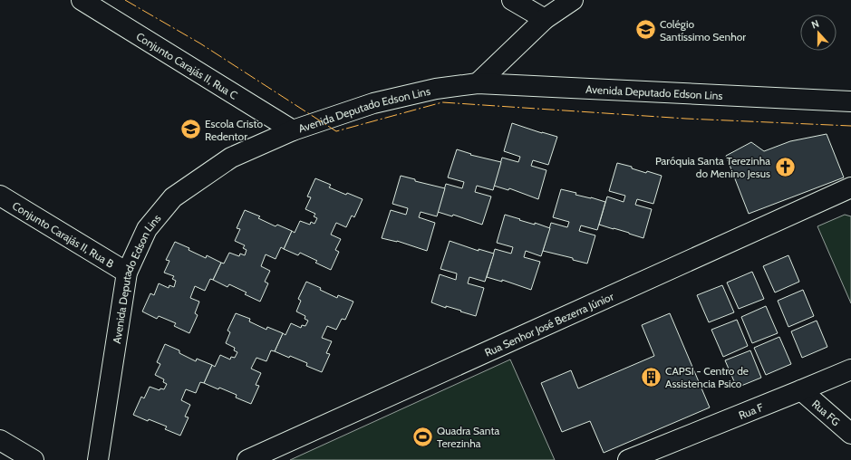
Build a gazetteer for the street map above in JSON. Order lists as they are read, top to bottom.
{
  "streets": {
    "street": [
      "Conjunto Carajás II, Rua C",
      "Avenida Deputado Edson Lins",
      "Conjunto Carajás II, Rua B",
      "Rua Senhor José Bezerra Júnior",
      "Rua F",
      "Rua FG"
    ]
  },
  "crossings": [
    ["Conjunto Carajás II, Rua C", "Avenida Deputado Edson Lins"],
    ["Avenida Deputado Edson Lins", "Conjunto Carajás II, Rua B"],
    ["Rua F", "Rua FG"]
  ],
  "places": {
    "school or university": ["Colégio Santíssimo Senhor", "Escola Cristo Redentor"],
    "church": ["Paróquia Santa Terezinha do Menino Jesus"],
    "building": ["CAPSI - Centro de Assistencia Psico"],
    "sports": ["Quadra Santa Terezinha"]
  },
  "north": "top"
}
